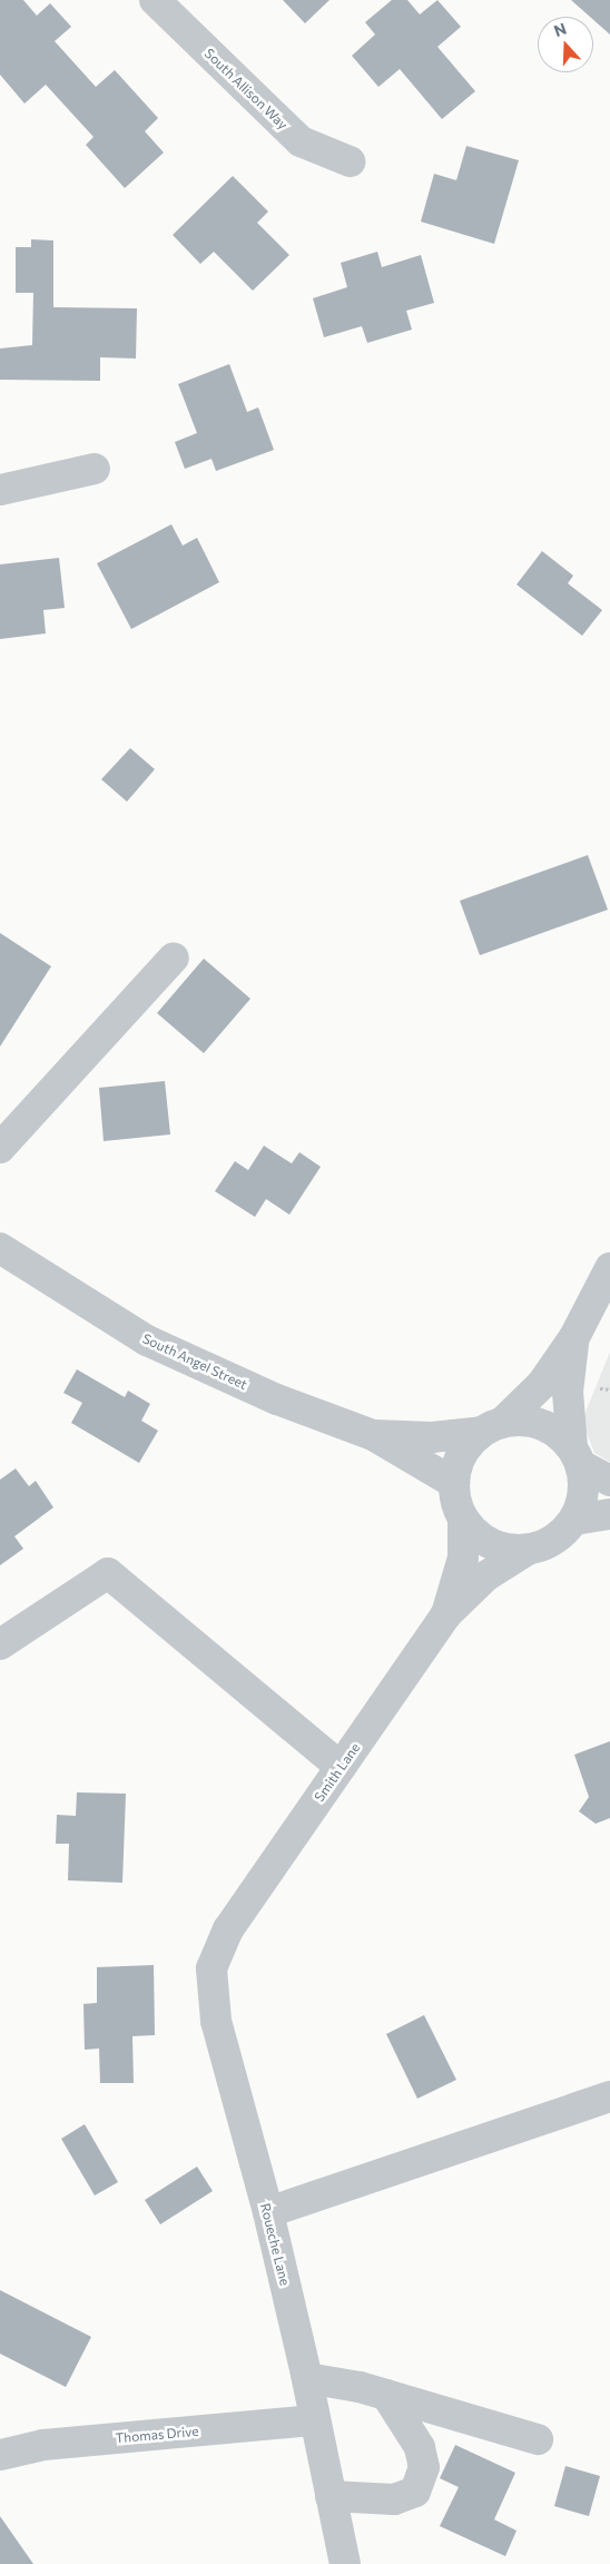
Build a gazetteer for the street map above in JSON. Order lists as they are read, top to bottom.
{
  "streets": {
    "street": [
      "South Allison Way",
      "South Angel Street",
      "Smith Lane",
      "Roueche Lane",
      "Thomas Drive"
    ]
  },
  "crossings": [
    ["South Angel Street", "Smith Lane"],
    ["Smith Lane", "Roueche Lane"],
    ["Roueche Lane", "Thomas Drive"]
  ],
  "north": "top"
}
